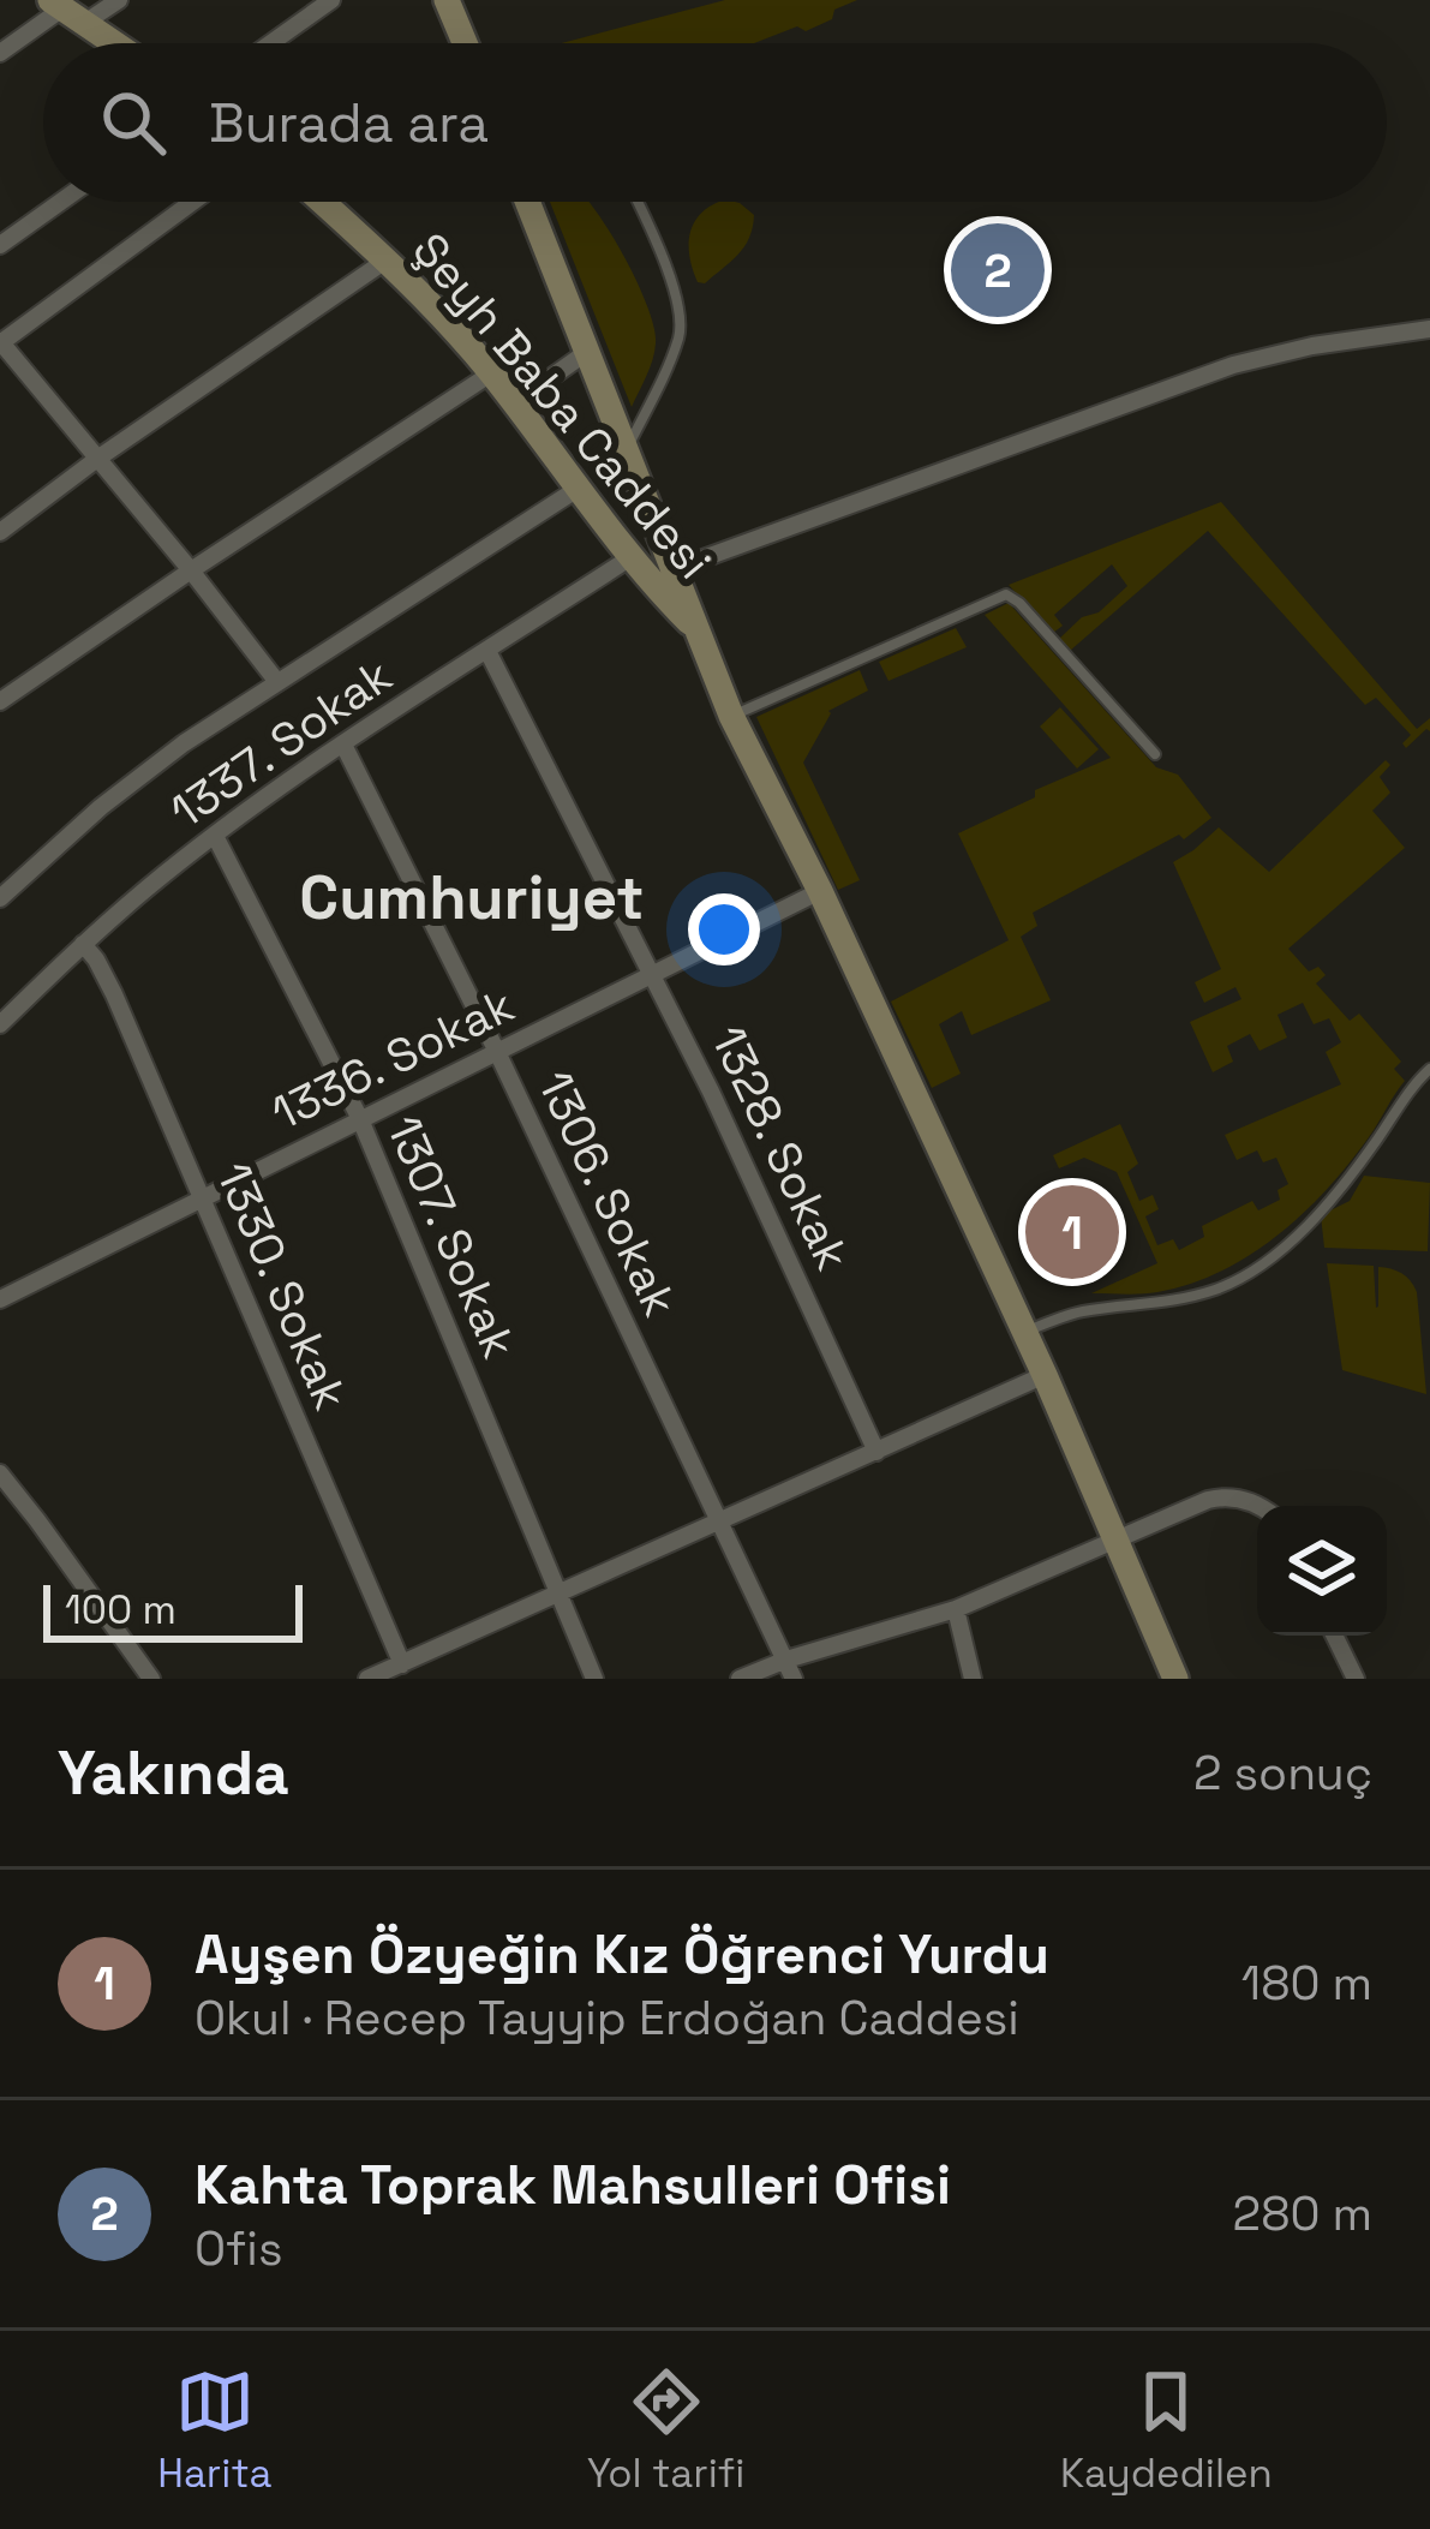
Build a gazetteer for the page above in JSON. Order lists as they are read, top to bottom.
{
  "streets": {
    "street": [
      "Şeyh Baba Caddesi",
      "1337. Sokak",
      "1336. Sokak",
      "1328. Sokak",
      "1306. Sokak",
      "1307. Sokak",
      "1330. Sokak"
    ]
  },
  "crossings": [
    ["Şeyh Baba Caddesi", "1337. Sokak"],
    ["1337. Sokak", "1328. Sokak"],
    ["1337. Sokak", "1306. Sokak"],
    ["1337. Sokak", "1307. Sokak"],
    ["1337. Sokak", "1330. Sokak"],
    ["1336. Sokak", "1328. Sokak"],
    ["1336. Sokak", "1306. Sokak"],
    ["1336. Sokak", "1307. Sokak"],
    ["1336. Sokak", "1330. Sokak"]
  ],
  "districts": ["Cumhuriyet"],
  "scale_bar": "100 m",
  "page": {
    "search": "Burada ara",
    "pins": ["2", "1"],
    "scale": "100 m",
    "heading": ["Yakında", "2 sonuç"],
    "list": [
      {
        "mark": "1",
        "name": "Ayşen Özyeğin Kız Öğrenci Yurdu",
        "note": "Okul · Recep Tayyip Erdoğan Caddesi",
        "value": "180 m"
      },
      {
        "mark": "2",
        "name": "Kahta Toprak Mahsulleri Ofisi",
        "note": "Ofis",
        "value": "280 m"
      }
    ],
    "nav": ["Harita", "Yol tarifi", "Kaydedilen"]
  }
}
